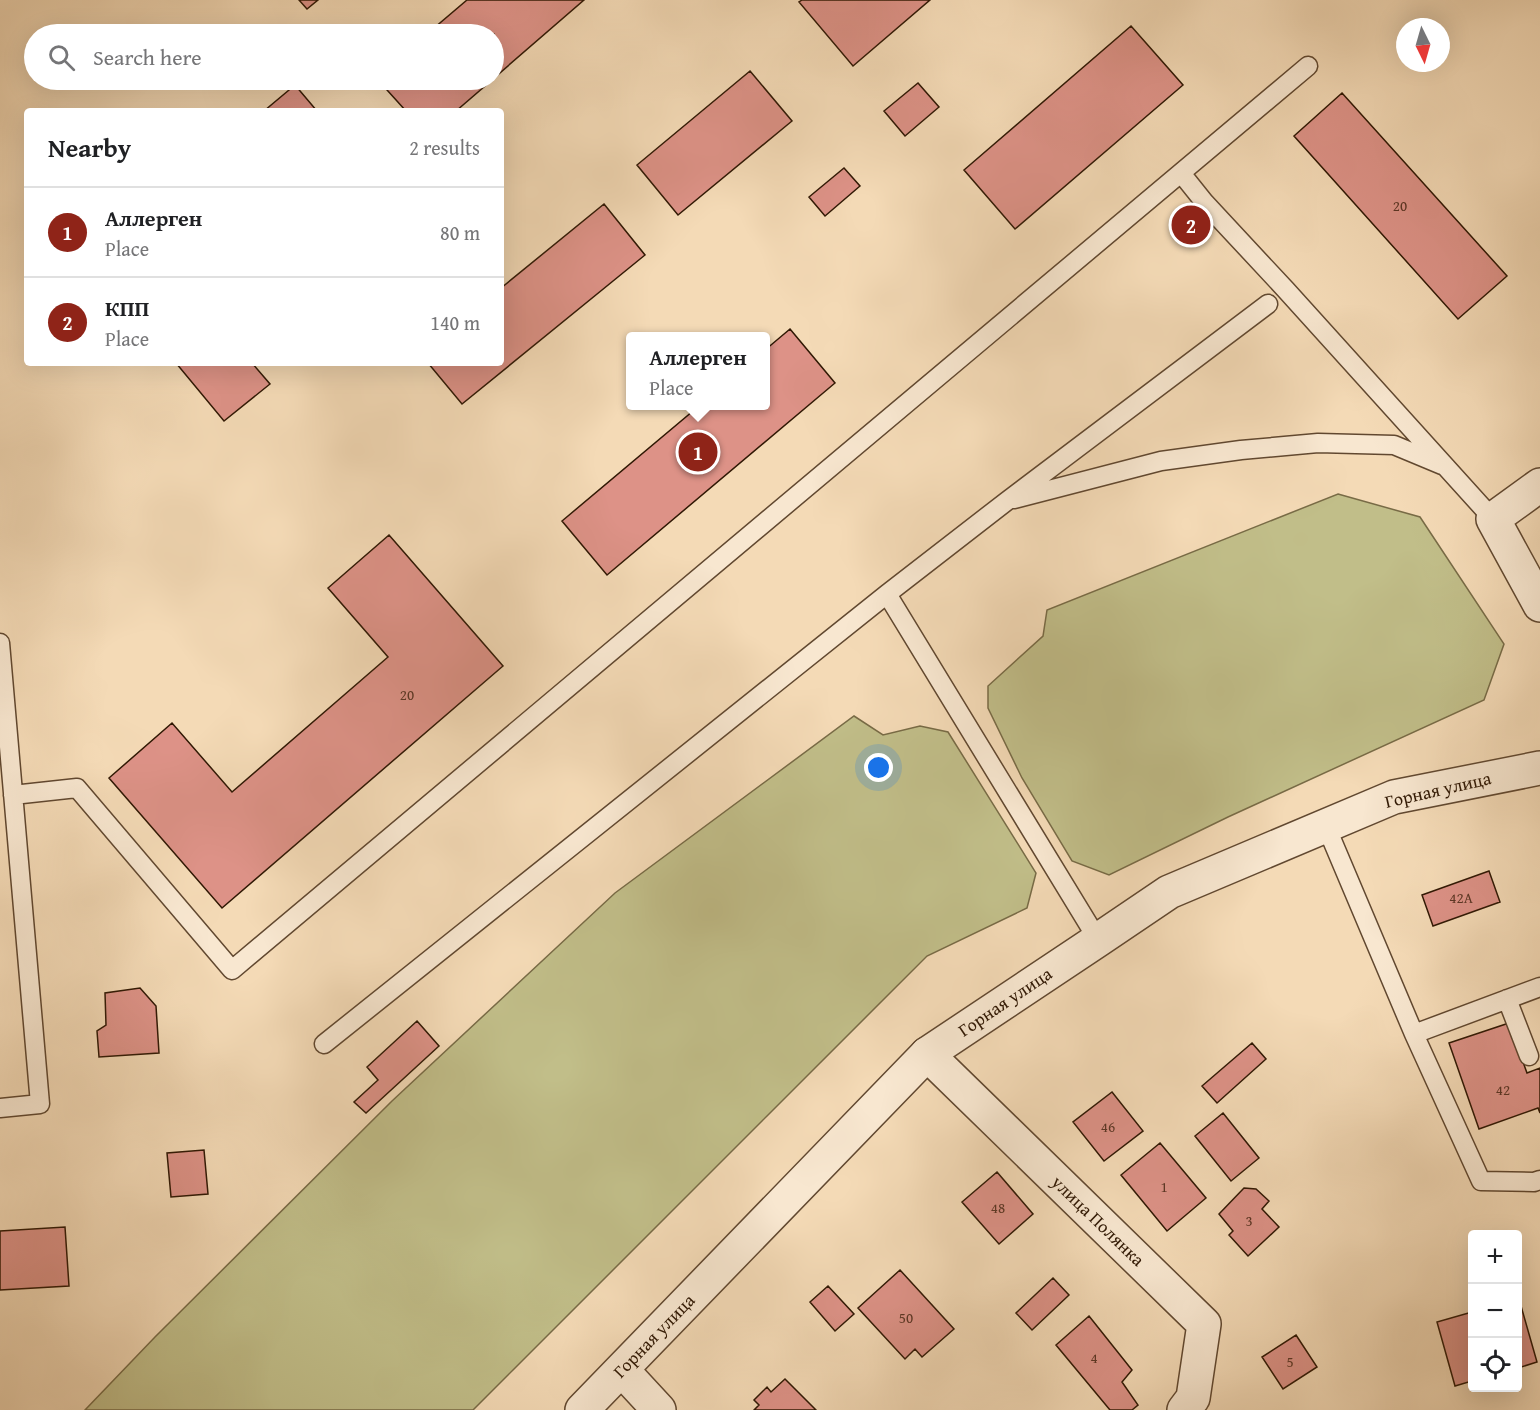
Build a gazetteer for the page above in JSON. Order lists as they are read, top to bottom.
{
  "streets": {
    "street": ["Горная улица", "улица Полянка"]
  },
  "crossings": [
    ["Горная улица", "улица Полянка"]
  ],
  "house_numbers": [
    "20",
    "20",
    "42А",
    "42",
    "46",
    "1",
    "48",
    "3",
    "50",
    "4",
    "5"
  ],
  "north": "bottom",
  "page": {
    "search": "Search here",
    "heading": ["Nearby", "2 results"],
    "list": [
      {
        "mark": "1",
        "name": "Аллерген",
        "note": "Place",
        "value": "80 m"
      },
      {
        "mark": "2",
        "name": "КПП",
        "note": "Place",
        "value": "140 m"
      }
    ],
    "pins": ["2", "1"],
    "popup": ["Аллерген", "Place"],
    "map_buttons": ["+", "−"]
  }
}
